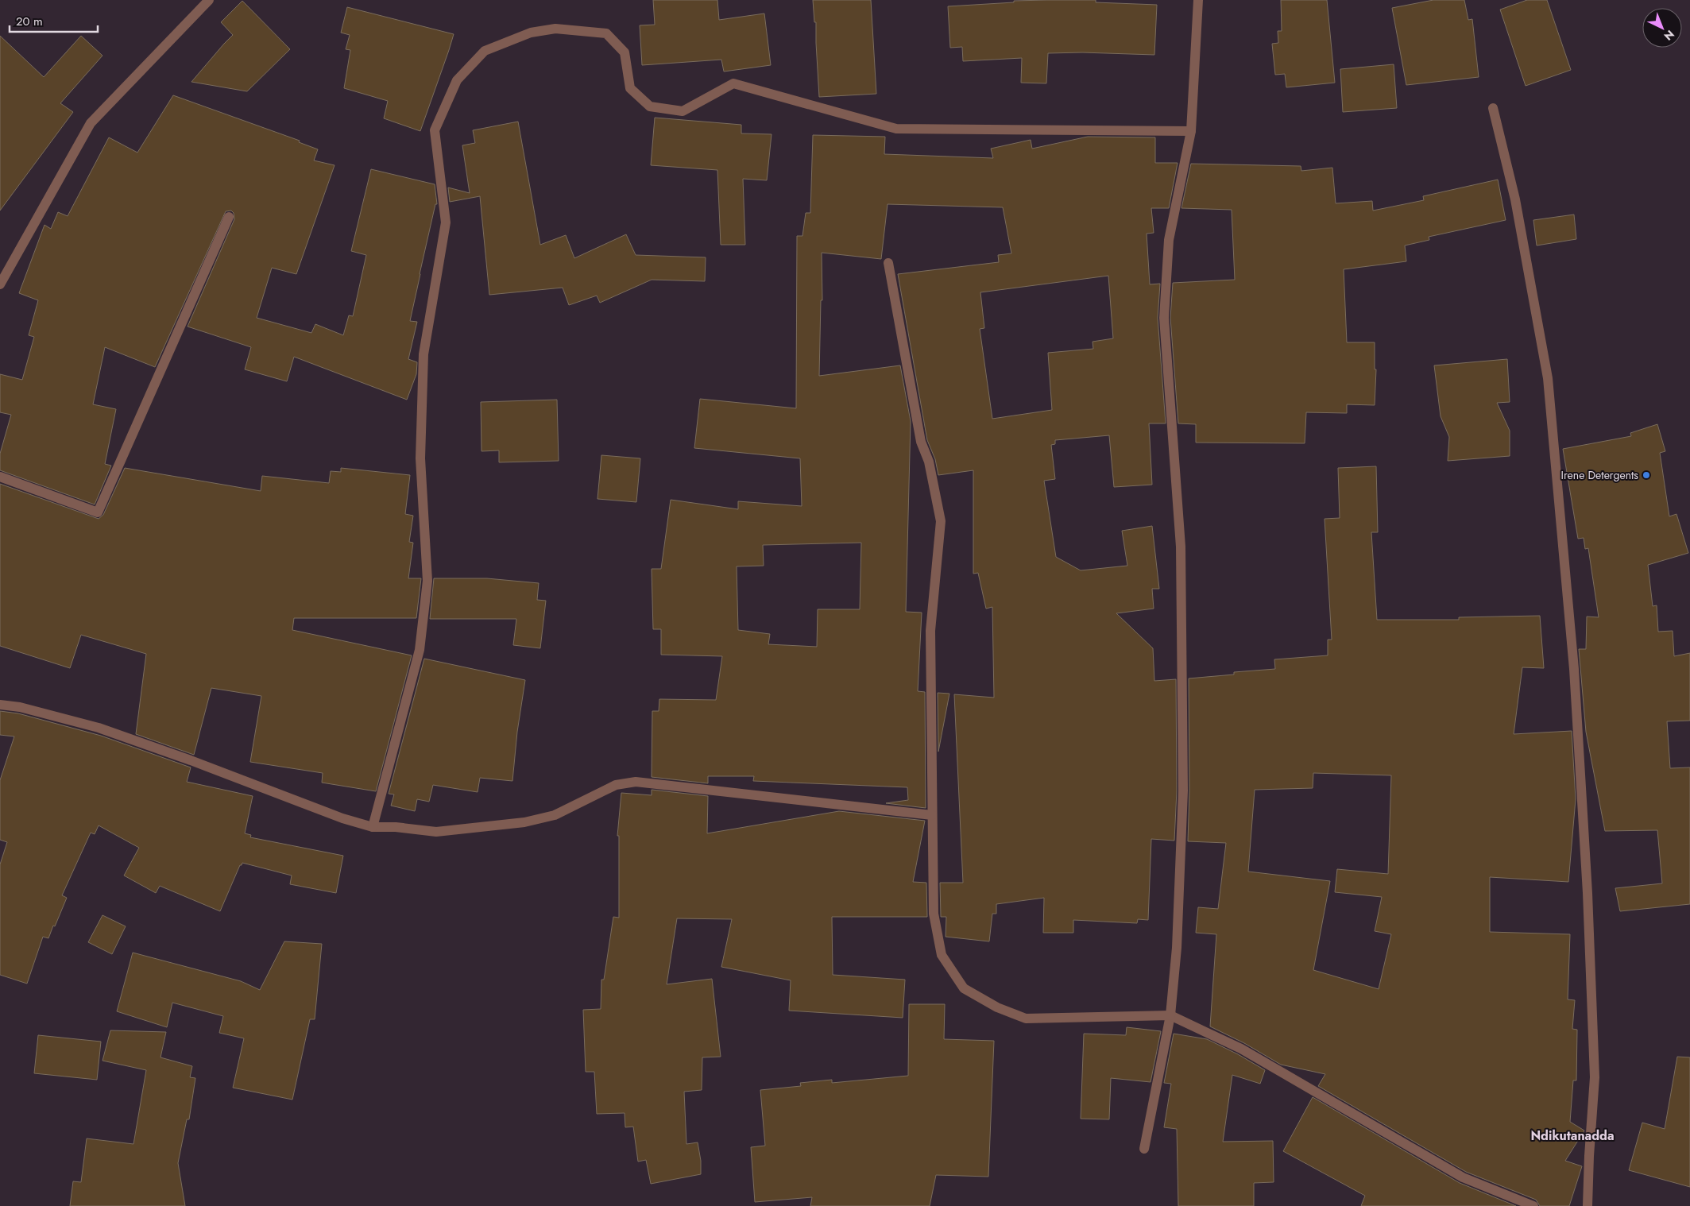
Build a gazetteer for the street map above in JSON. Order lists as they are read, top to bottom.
{
  "districts": ["Ndikutanadda"],
  "places": ["Irene Detergents"],
  "scale_bar": "20 m",
  "north": "bottom right"
}
